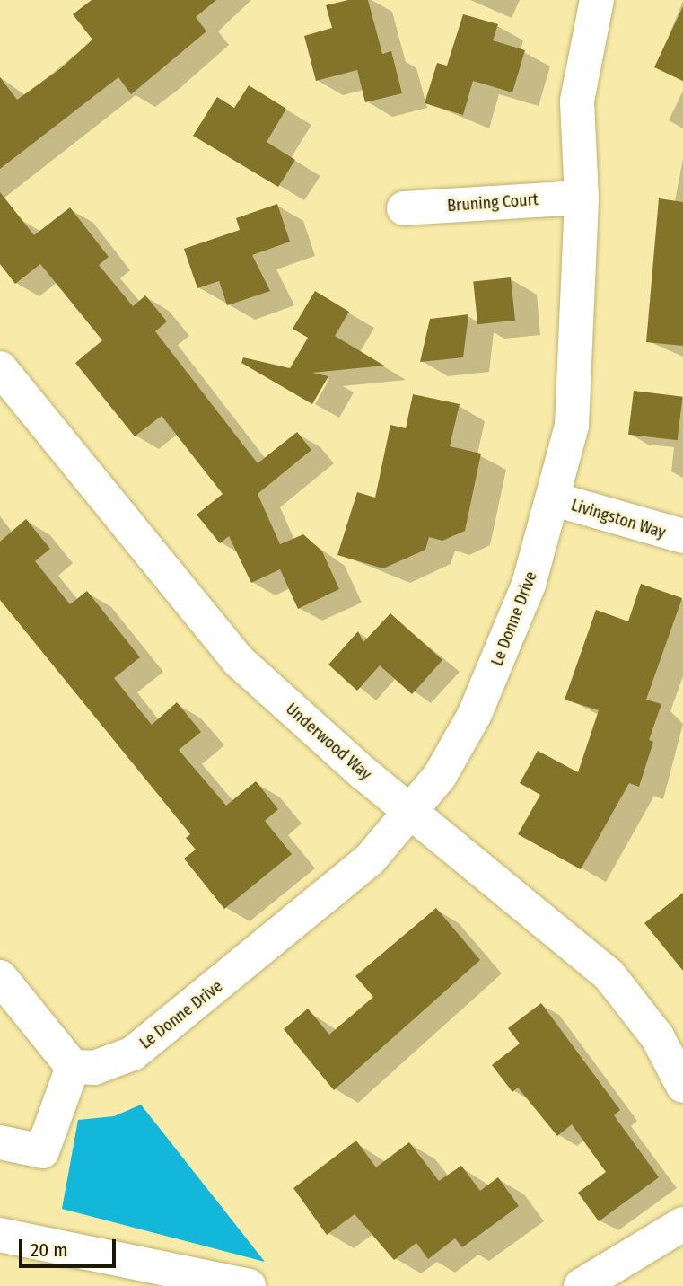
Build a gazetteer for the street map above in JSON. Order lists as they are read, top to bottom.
{
  "streets": {
    "street": [
      "Bruning Court",
      "Livingston Way",
      "Le Donne Drive",
      "Underwood Way"
    ]
  },
  "crossings": [
    ["Bruning Court", "Le Donne Drive"],
    ["Livingston Way", "Le Donne Drive"],
    ["Le Donne Drive", "Underwood Way"]
  ],
  "scale_bar": "20 m"
}
